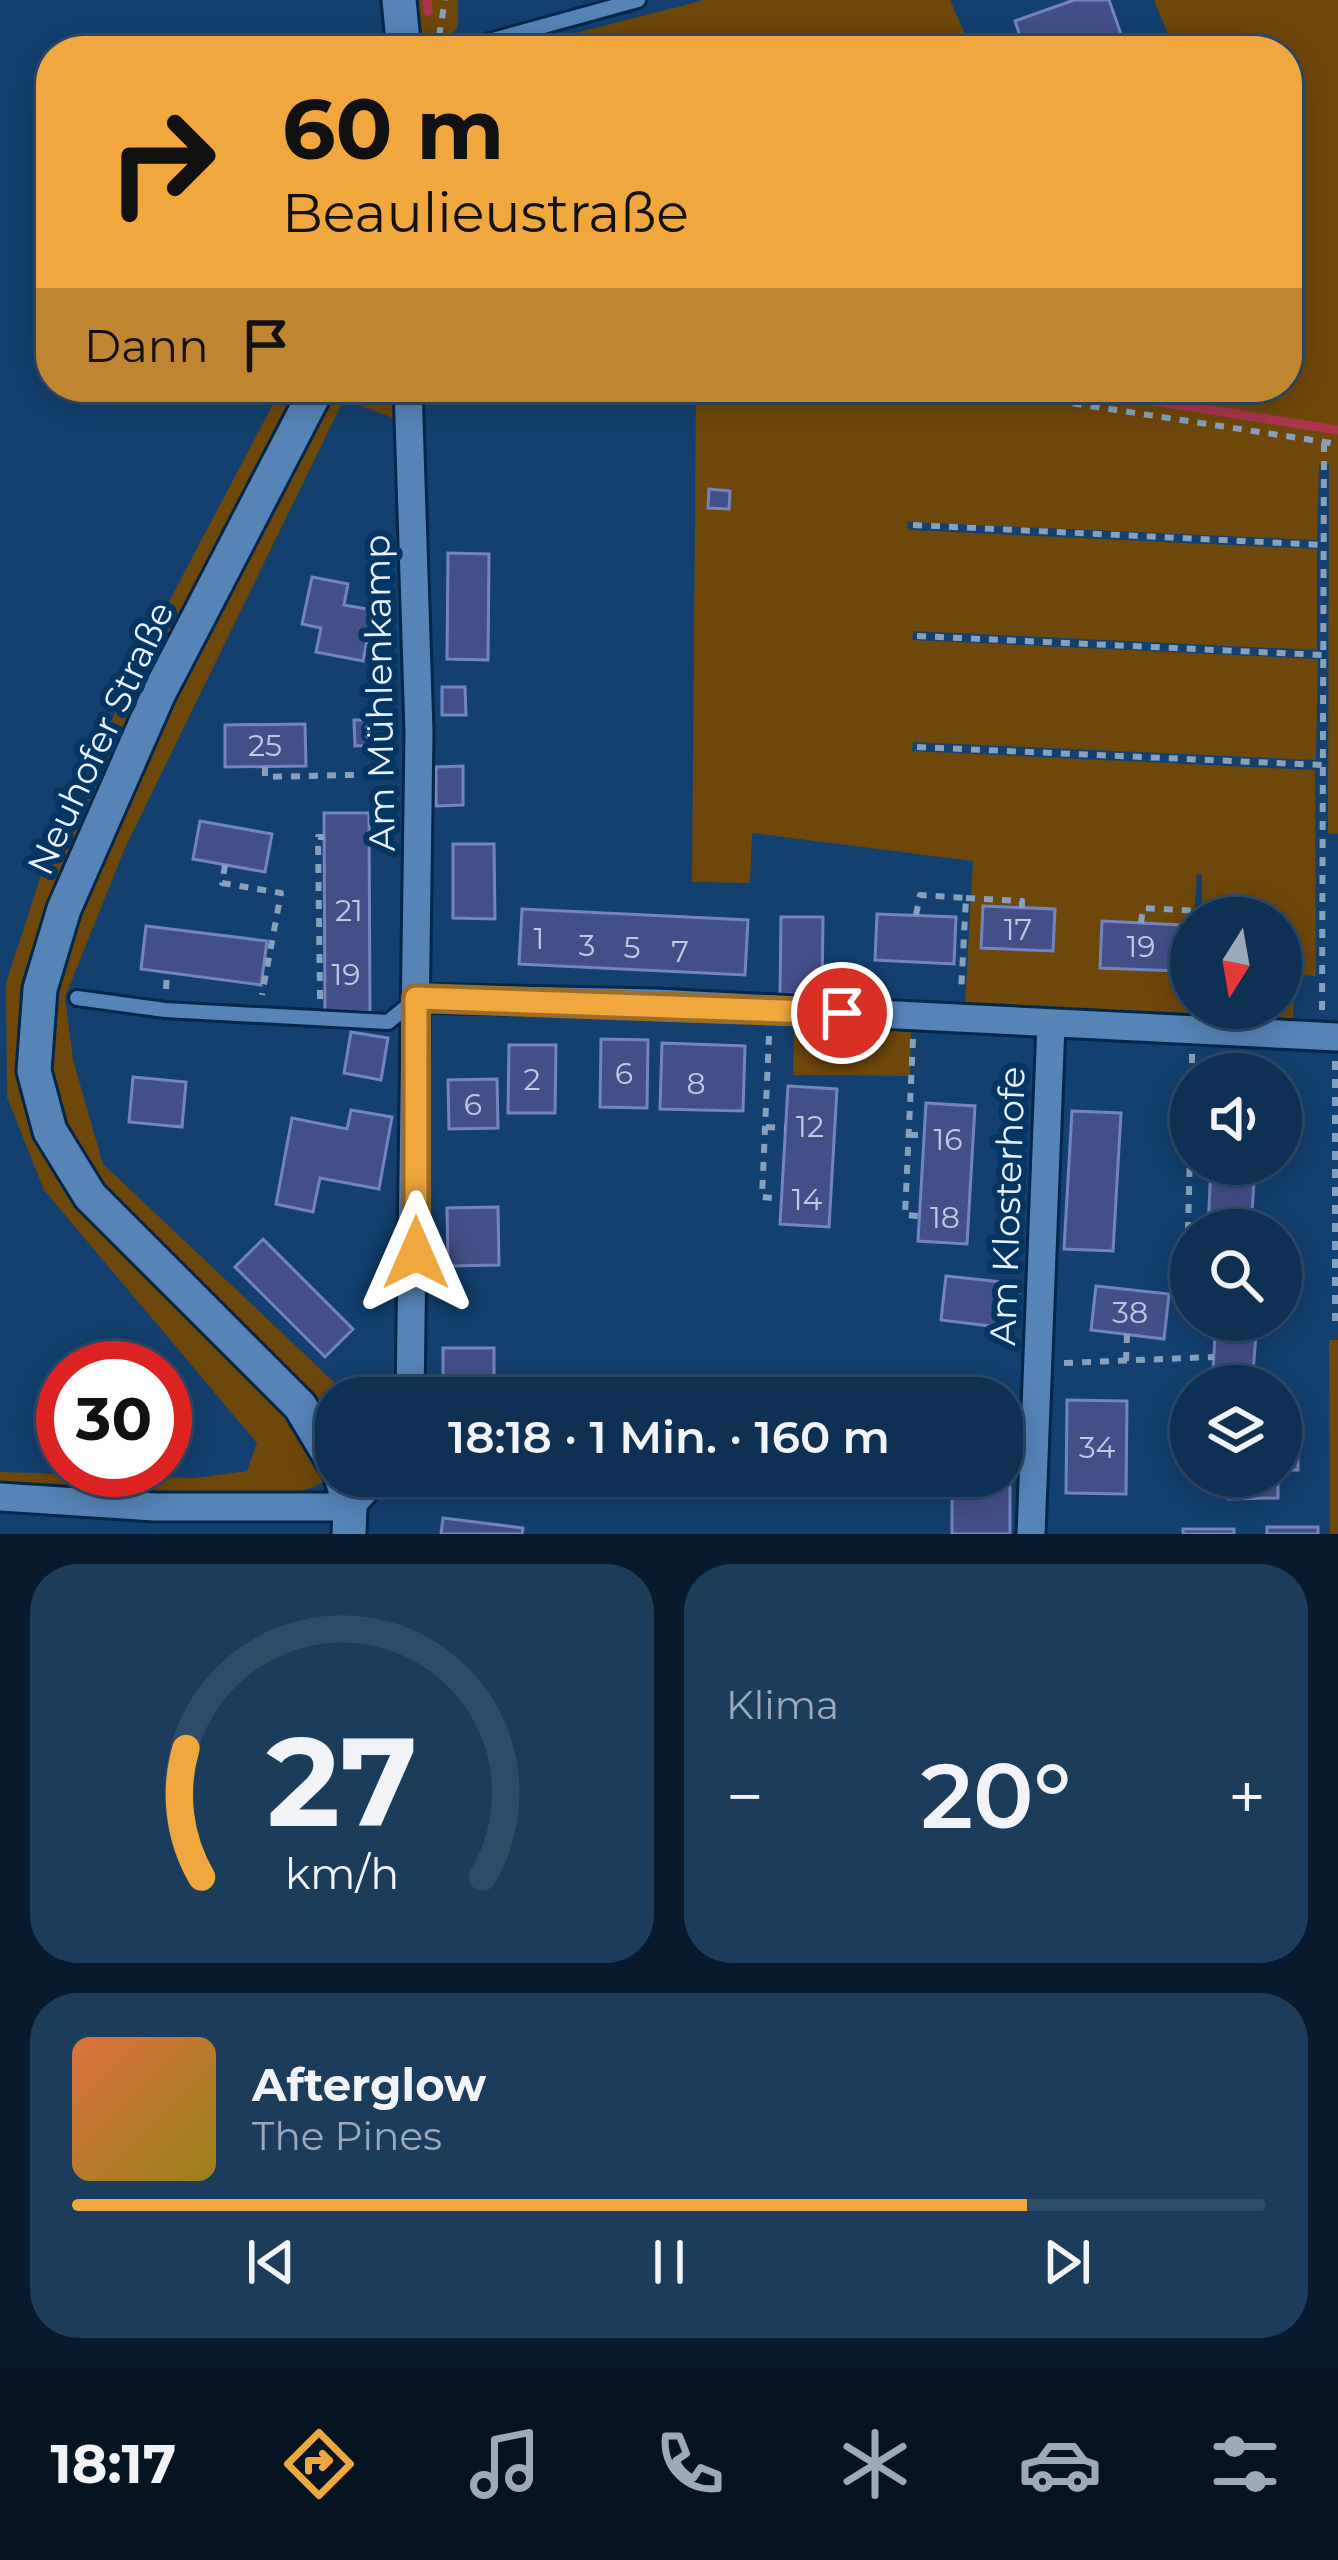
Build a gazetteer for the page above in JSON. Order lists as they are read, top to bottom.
{
  "streets": {
    "street": ["Am Mühlenkamp", "Neuhofer Straße", "Am Klosterhofe"]
  },
  "house_numbers": [
    "25",
    "21",
    "17",
    "1",
    "3",
    "19",
    "5",
    "7",
    "19",
    "6",
    "2",
    "8",
    "6",
    "12",
    "16",
    "14",
    "18",
    "38",
    "34"
  ],
  "north": "bottom",
  "page": {
    "turn": ["60 m", "Beaulieustraße"],
    "then": "Dann",
    "limit": "30",
    "trip": "18:18 · 1 Min. · 160 m",
    "tile": "Klima",
    "heat": ["−", "20°", "+"],
    "song": ["Afterglow", "The Pines"],
    "tabs": "18:17",
    "gauge": ["27", "km/h"]
  }
}
